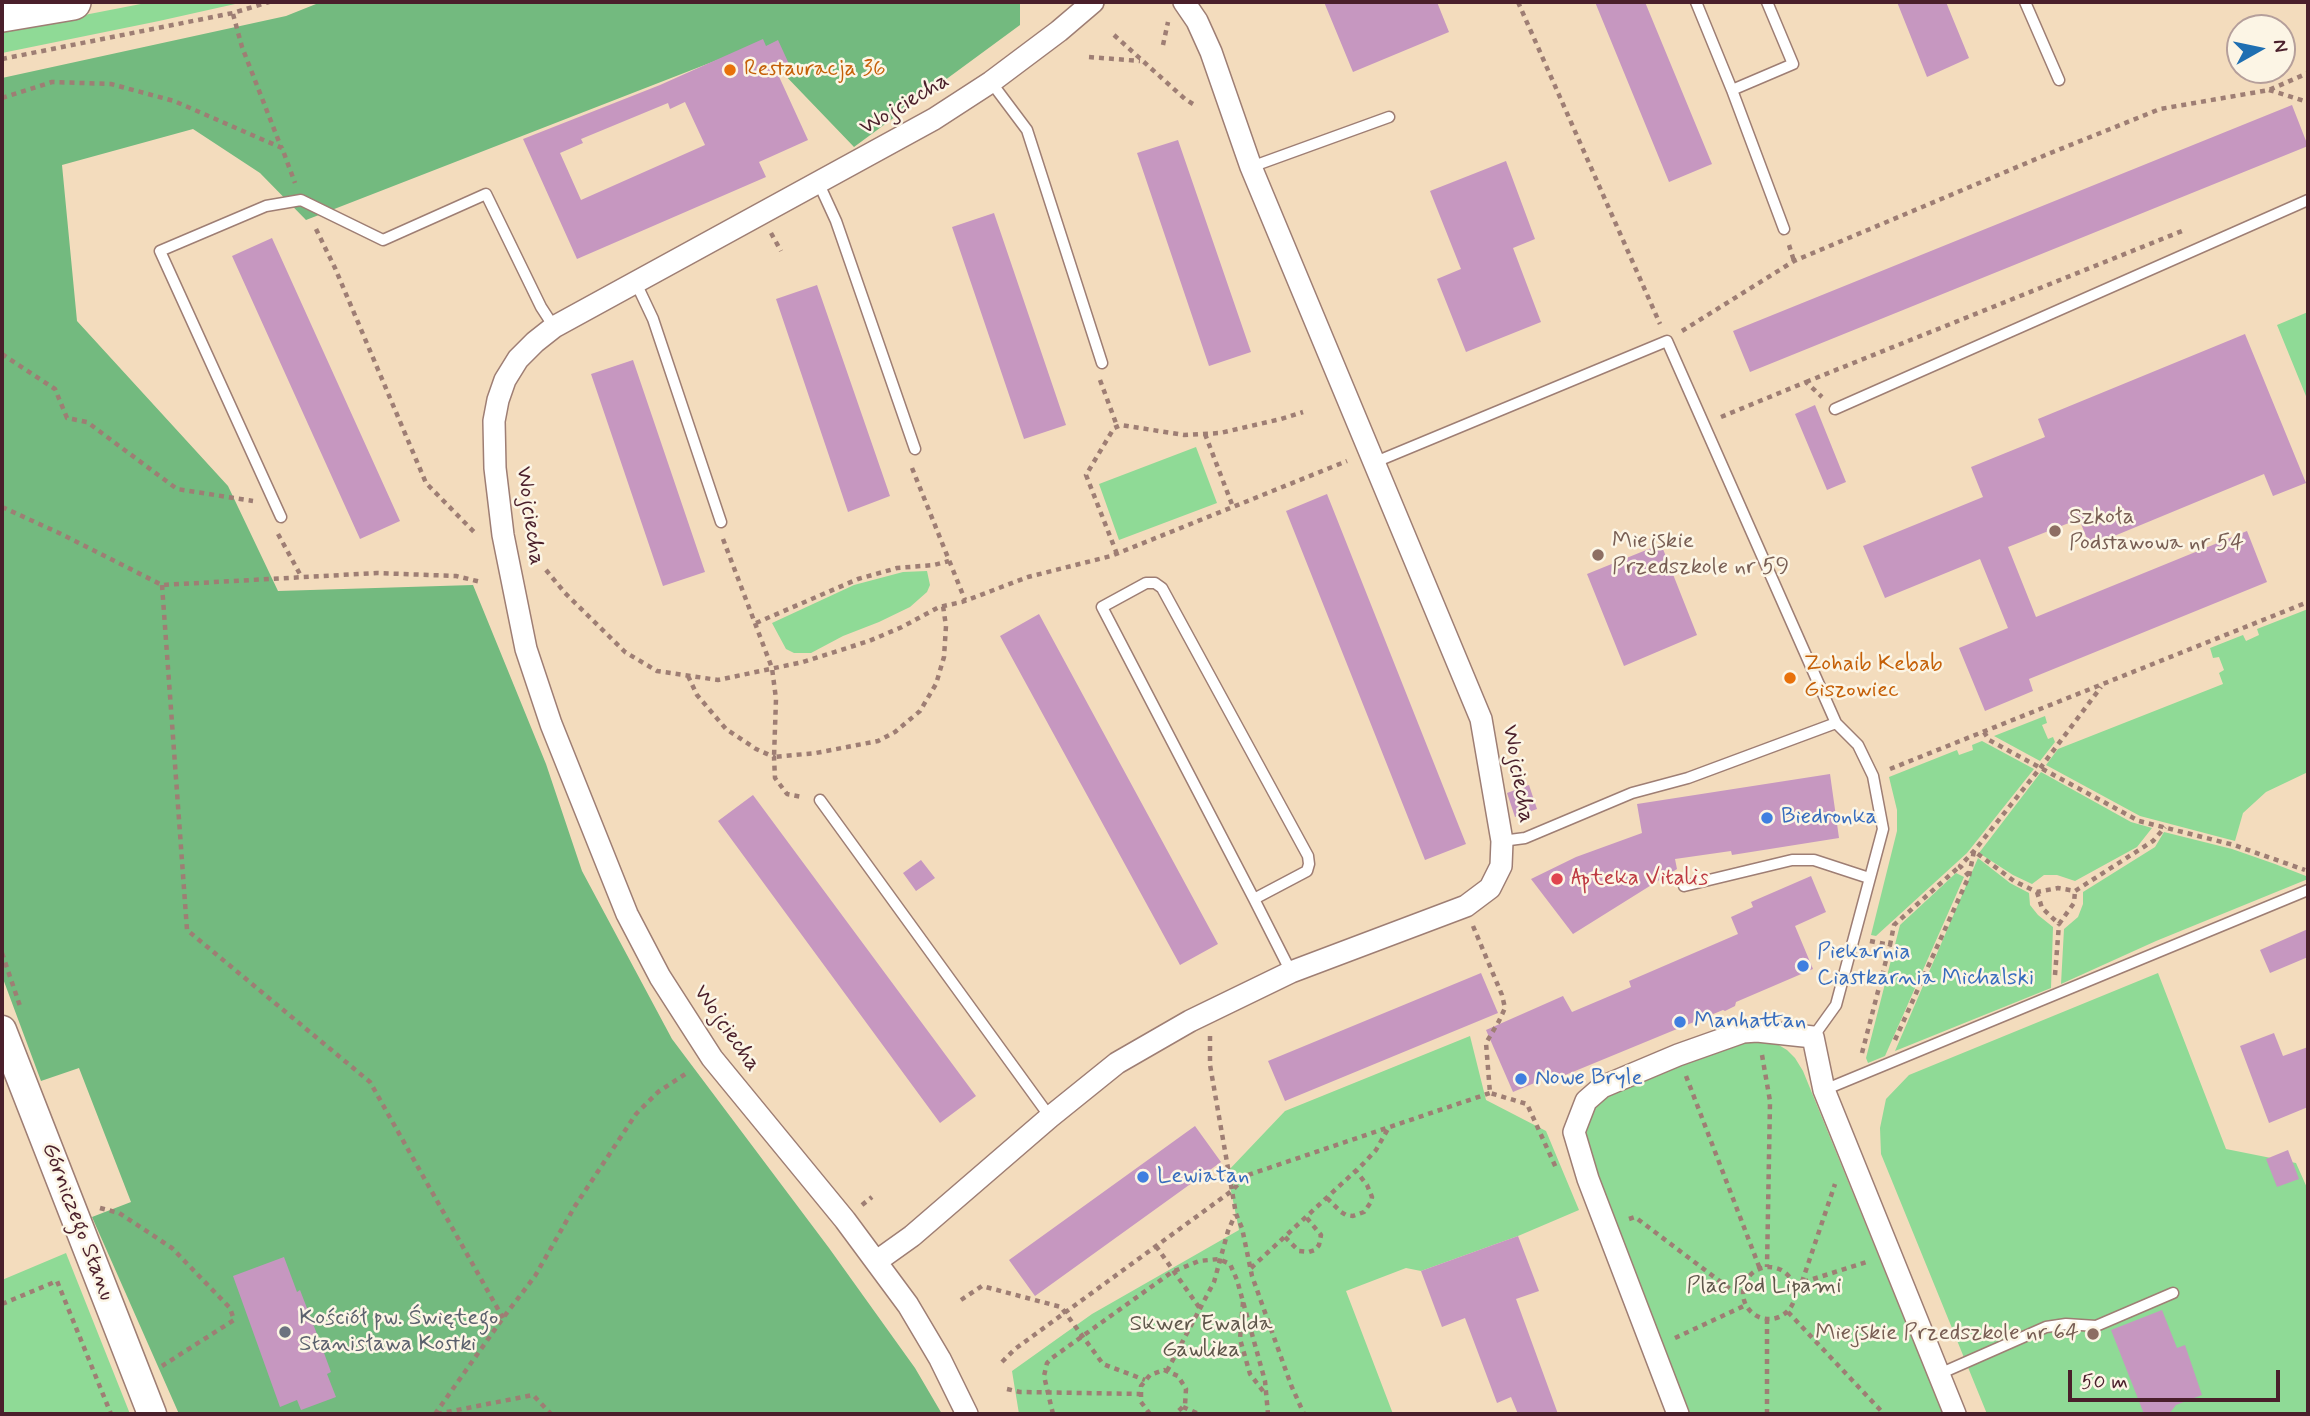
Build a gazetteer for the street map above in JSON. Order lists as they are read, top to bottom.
{
  "streets": {
    "street": ["Wojciecha", "Górniczego Stanu"]
  },
  "parks": ["Plac Pod Lipami", "Skwer Ewalda Gawlika"],
  "places": [
    "Restauracja 36",
    "Szkoła Podstawowa nr 54",
    "Miejskie Przedszkole nr 59",
    "Zohaib Kebab Giszowiec",
    "Biedronka",
    "Apteka Vitalis",
    "Piekarnia Ciastkarnia Michalski",
    "Manhattan",
    "Nowe Bryle",
    "Lewiatan",
    "Kościół pw. Świętego Stanisława Kostki",
    "Miejskie Przedszkole nr 64"
  ],
  "scale_bar": "50 m",
  "north": "right"
}
